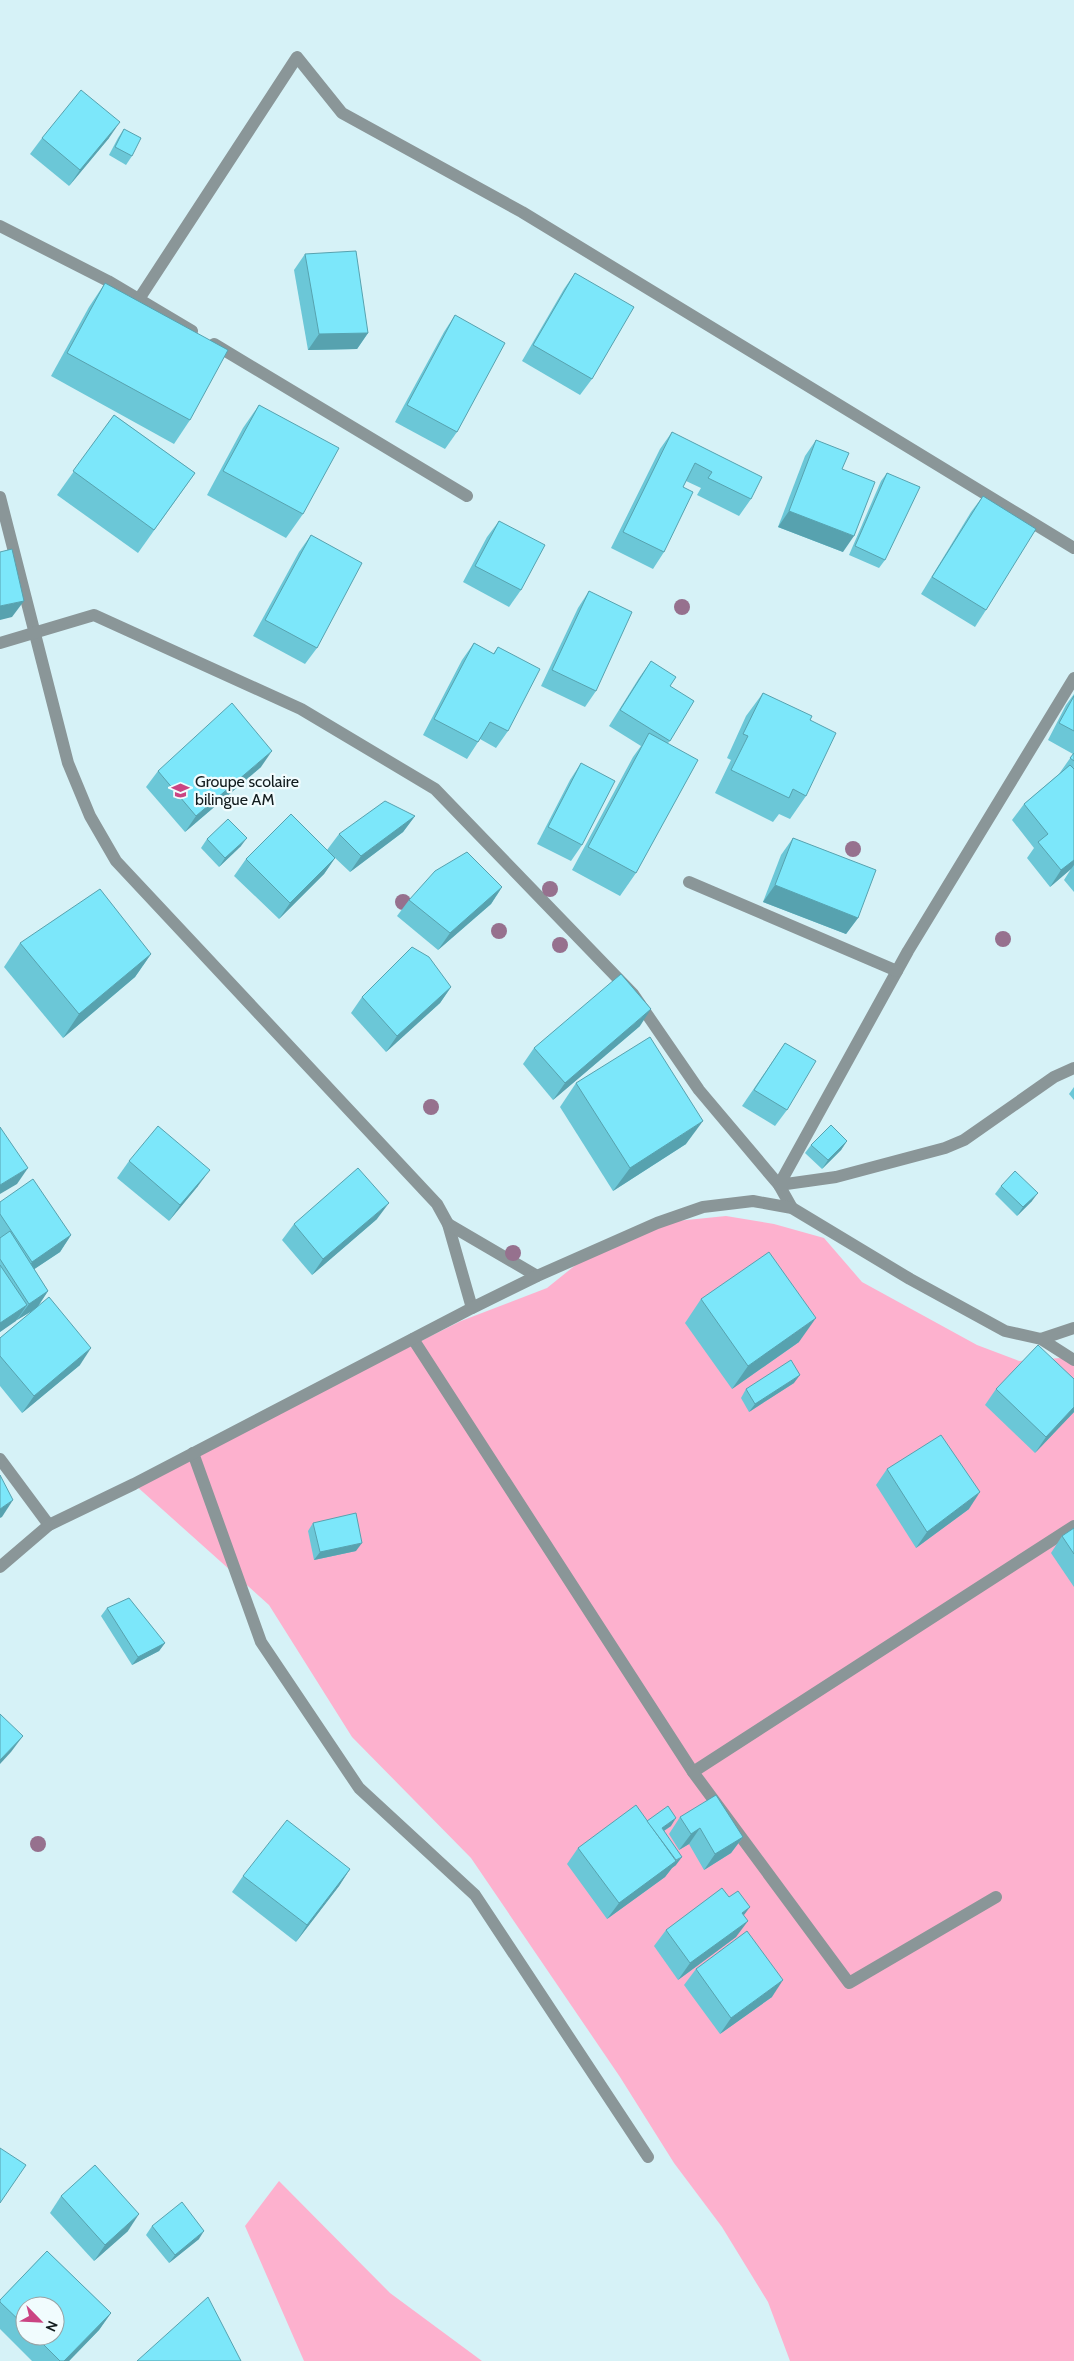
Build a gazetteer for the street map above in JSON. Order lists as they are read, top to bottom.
{
  "places": {
    "school or university": ["Groupe scolaire bilingue AM"]
  },
  "north": "bottom right"
}
